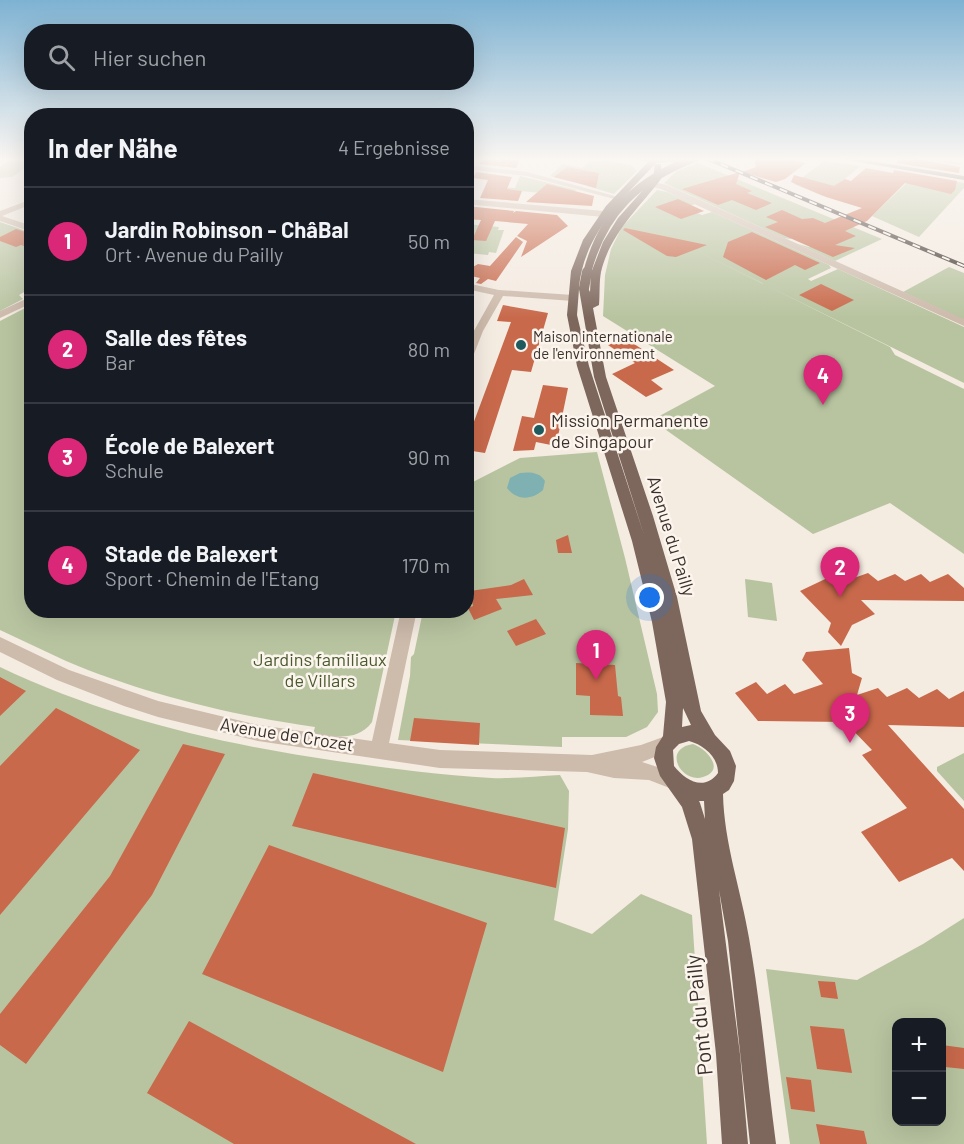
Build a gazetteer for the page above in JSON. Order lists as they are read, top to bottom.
{
  "streets": {
    "main road": ["Avenue du Pailly", "Pont du Pailly"],
    "street": ["Avenue de Crozet"]
  },
  "crossings": [
    ["Avenue du Pailly", "Avenue de Crozet"]
  ],
  "parks": ["Jardins familiaux de Villars"],
  "places": ["Maison internationale de l'environnement", "Mission Permanente de Singapour"],
  "page": {
    "search": "Hier suchen",
    "heading": ["In der Nähe", "4 Ergebnisse"],
    "list": [
      {
        "mark": "1",
        "name": "Jardin Robinson - ChâBal",
        "note": "Ort · Avenue du Pailly",
        "value": "50 m"
      },
      {
        "mark": "2",
        "name": "Salle des fêtes",
        "note": "Bar",
        "value": "80 m"
      },
      {
        "mark": "3",
        "name": "École de Balexert",
        "note": "Schule",
        "value": "90 m"
      },
      {
        "mark": "4",
        "name": "Stade de Balexert",
        "note": "Sport · Chemin de l'Etang",
        "value": "170 m"
      }
    ],
    "pins": [
      "4",
      "2",
      "1",
      "3"
    ],
    "map_buttons": ["+", "−"]
  }
}
